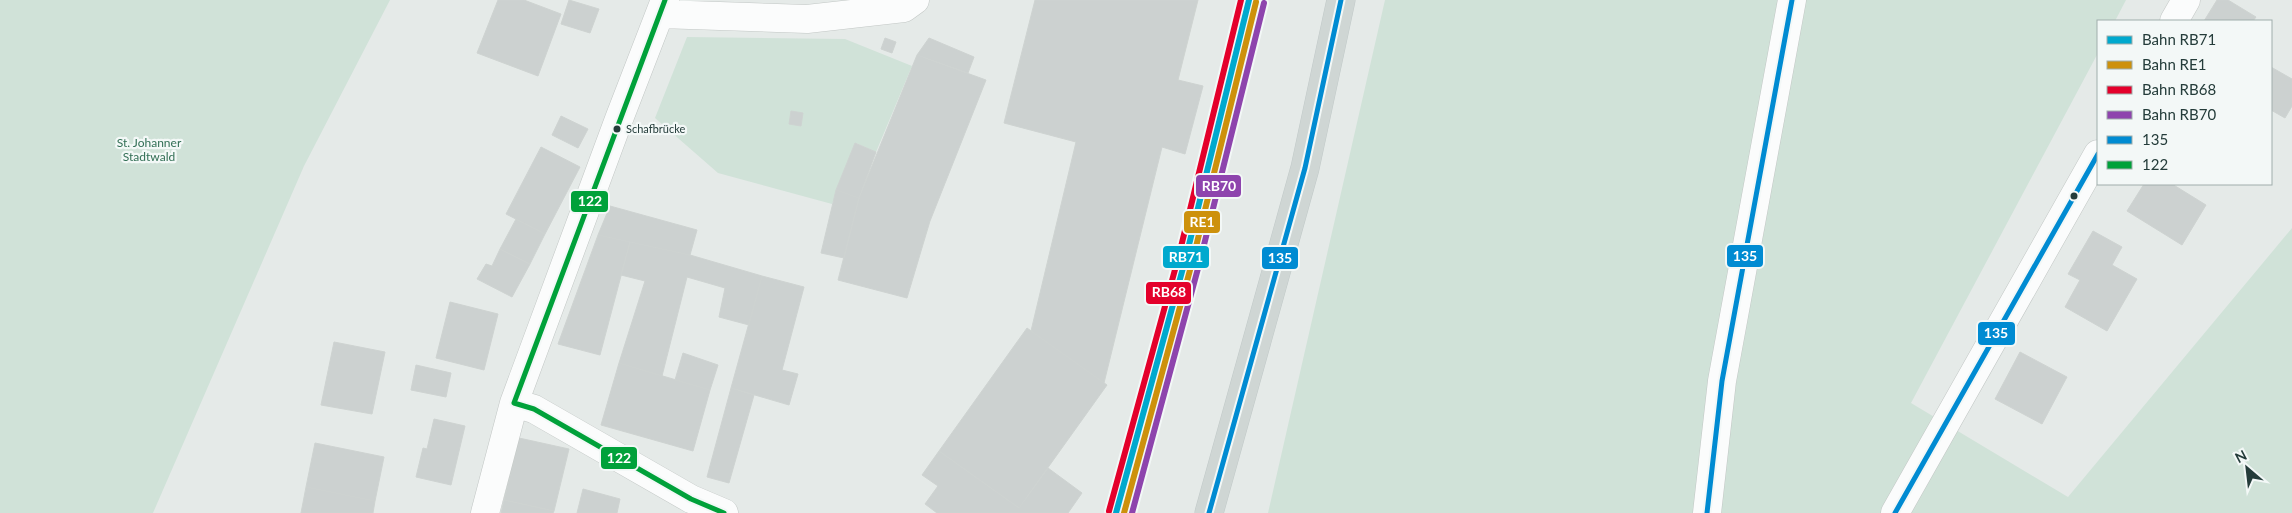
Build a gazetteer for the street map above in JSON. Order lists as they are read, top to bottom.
{
  "parks": ["St. Johanner Stadtwald"],
  "places": ["Schafbrücke"],
  "lines": [
    "rail line RB71",
    "rail line RB68",
    "transit line 135",
    "transit line 122",
    "rail line RE1",
    "rail line RB70"
  ],
  "legend": [
    "Bahn RB71",
    "Bahn RE1",
    "Bahn RB68",
    "Bahn RB70",
    "135",
    "122"
  ],
  "north": "top left"
}
